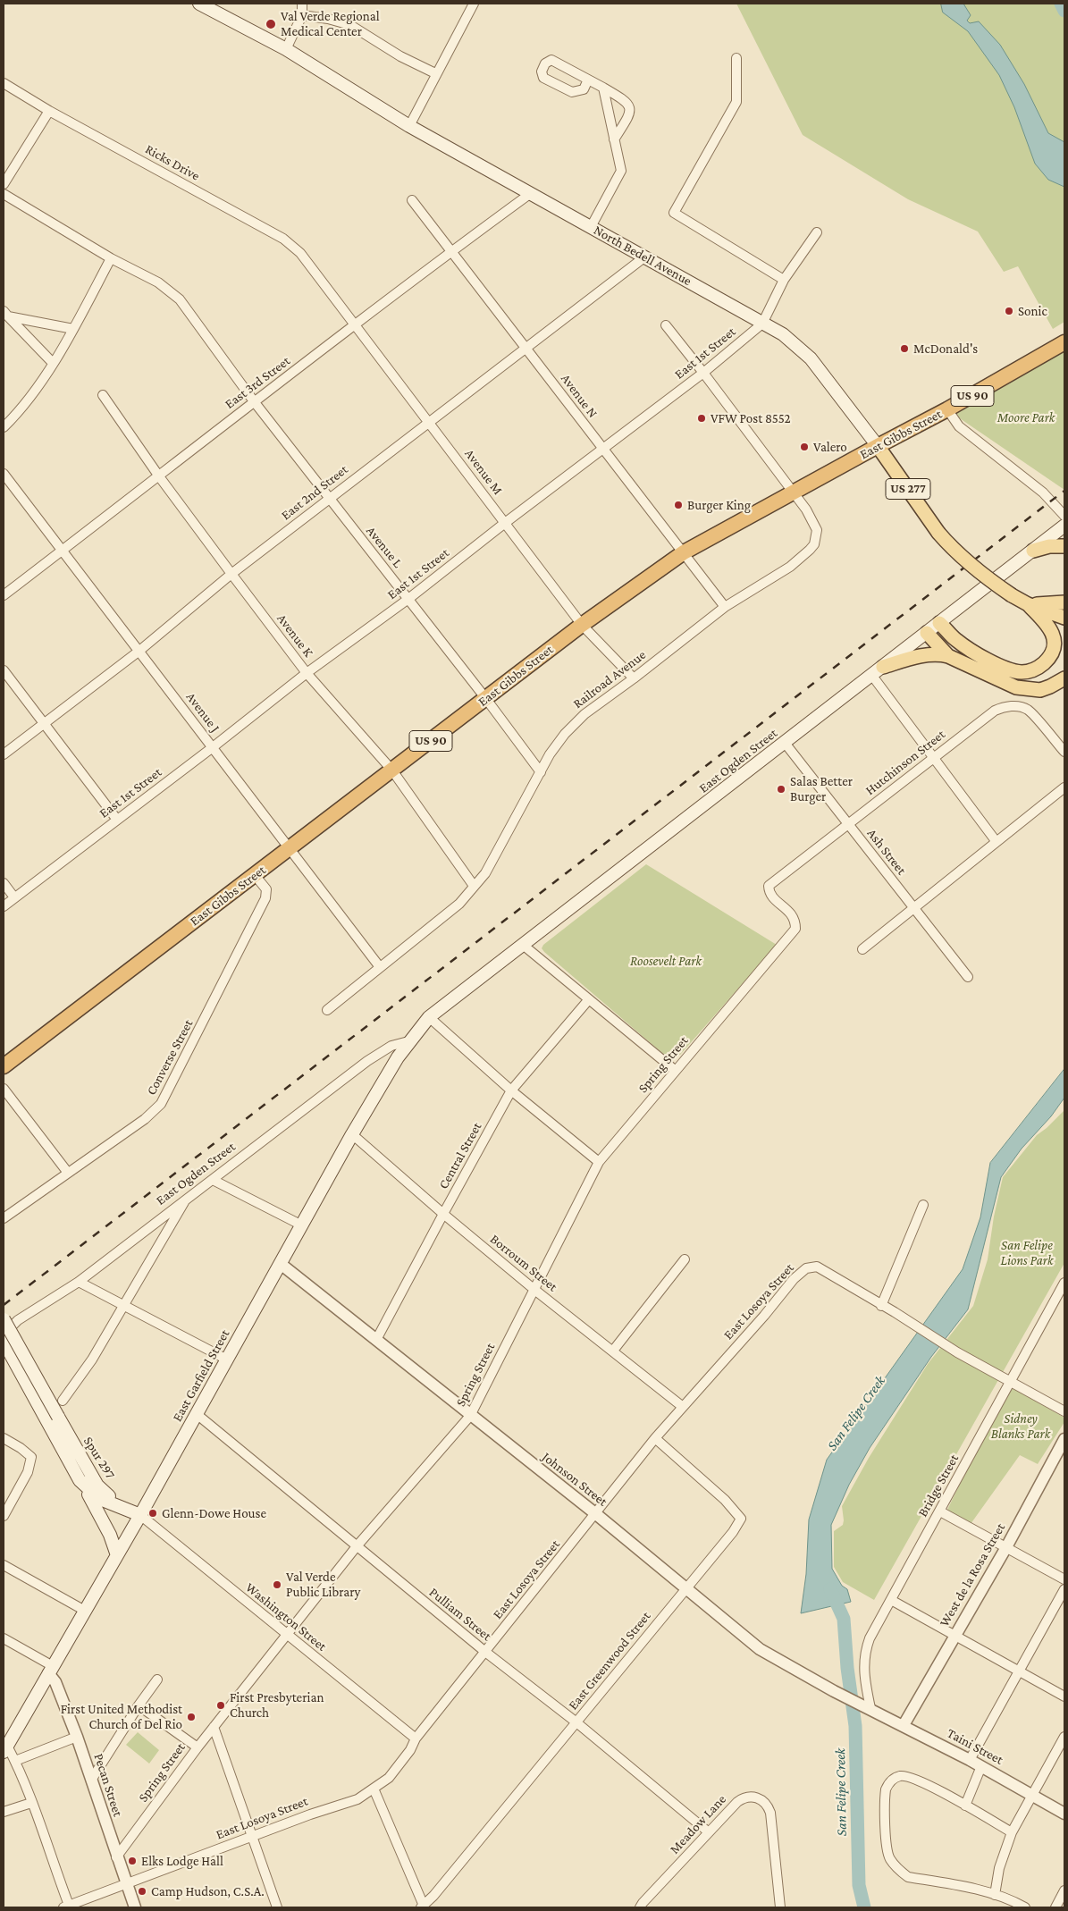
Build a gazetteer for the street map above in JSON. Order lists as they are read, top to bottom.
{
  "streets": {
    "highway": ["US 90", "East Gibbs Street"],
    "main road": [
      "North Bedell Avenue",
      "US 277",
      "East Ogden Street",
      "East Garfield Street",
      "Spur 297"
    ],
    "street": [
      "Ricks Drive",
      "East 1st Street",
      "East 3rd Street",
      "Avenue N",
      "Avenue M",
      "East 2nd Street",
      "Avenue L",
      "Avenue K",
      "Railroad Avenue",
      "Avenue J",
      "Hutchinson Street",
      "Ash Street",
      "Converse Street",
      "Spring Street",
      "Central Street",
      "Borroum Street",
      "East Losoya Street",
      "Johnson Street",
      "Bridge Street",
      "West de la Rosa Street",
      "Pulliam Street",
      "Washington Street",
      "East Greenwood Street",
      "Taini Street",
      "Pecan Street",
      "Meadow Lane"
    ]
  },
  "crossings": [
    ["Ricks Drive", "Avenue M"],
    ["North Bedell Avenue", "East 1st Street"],
    ["North Bedell Avenue", "East 3rd Street"],
    ["North Bedell Avenue", "East Gibbs Street"],
    ["North Bedell Avenue", "US 277"],
    ["North Bedell Avenue", "East 2nd Street"],
    ["East 1st Street", "Avenue N"],
    ["East 1st Street", "Avenue M"],
    ["East 1st Street", "Avenue L"],
    ["East 1st Street", "Avenue K"],
    ["East 1st Street", "Avenue J"],
    ["East 3rd Street", "Avenue N"],
    ["East 3rd Street", "Avenue M"],
    ["East 3rd Street", "Avenue L"],
    ["East 3rd Street", "Avenue K"],
    ["East 3rd Street", "Avenue J"],
    ["Avenue N", "East Gibbs Street"],
    ["Avenue N", "East 2nd Street"],
    ["Avenue N", "Railroad Avenue"],
    ["East Gibbs Street", "Avenue M"],
    ["East Gibbs Street", "Avenue L"],
    ["East Gibbs Street", "Avenue K"],
    ["East Gibbs Street", "Railroad Avenue"],
    ["East Gibbs Street", "Avenue J"],
    ["East Gibbs Street", "Converse Street"],
    ["Avenue M", "East 2nd Street"],
    ["Avenue M", "Railroad Avenue"],
    ["East 2nd Street", "Avenue L"],
    ["East 2nd Street", "Avenue K"],
    ["East 2nd Street", "Avenue J"],
    ["Avenue L", "Railroad Avenue"],
    ["Avenue K", "Railroad Avenue"],
    ["Railroad Avenue", "Avenue J"],
    ["East Ogden Street", "Ash Street"],
    ["East Ogden Street", "East Garfield Street"],
    ["Hutchinson Street", "Ash Street"],
    ["Hutchinson Street", "Spring Street"],
    ["Spring Street", "Borroum Street"],
    ["Spring Street", "Johnson Street"],
    ["Spring Street", "Pulliam Street"],
    ["Spring Street", "Washington Street"],
    ["Spring Street", "Pecan Street"],
    ["Central Street", "Borroum Street"],
    ["Central Street", "Johnson Street"],
    ["Borroum Street", "East Losoya Street"],
    ["Borroum Street", "East Garfield Street"],
    ["East Losoya Street", "Johnson Street"],
    ["East Losoya Street", "Bridge Street"],
    ["East Losoya Street", "Pulliam Street"],
    ["East Losoya Street", "Washington Street"],
    ["East Losoya Street", "East Greenwood Street"],
    ["East Losoya Street", "Pecan Street"],
    ["East Garfield Street", "Spur 297"],
    ["East Garfield Street", "Johnson Street"],
    ["East Garfield Street", "Pulliam Street"],
    ["East Garfield Street", "Washington Street"],
    ["East Garfield Street", "Pecan Street"],
    ["Spur 297", "Washington Street"],
    ["Johnson Street", "Bridge Street"],
    ["Johnson Street", "East Greenwood Street"],
    ["Johnson Street", "Taini Street"],
    ["Bridge Street", "Taini Street"],
    ["West de la Rosa Street", "Taini Street"],
    ["Pulliam Street", "East Greenwood Street"],
    ["Pulliam Street", "Meadow Lane"]
  ],
  "water": ["San Felipe Creek"],
  "parks": [
    "Moore Park",
    "Roosevelt Park",
    "San Felipe Lions Park",
    "Sidney Blanks Park"
  ],
  "places": [
    "Val Verde Regional Medical Center",
    "Sonic",
    "McDonald's",
    "VFW Post 8552",
    "Valero",
    "Burger King",
    "Salas Better Burger",
    "Glenn-Dowe House",
    "Val Verde Public Library",
    "First Presbyterian Church",
    "First United Methodist Church of Del Rio",
    "Elks Lodge Hall",
    "Camp Hudson, C.S.A."
  ]
}
